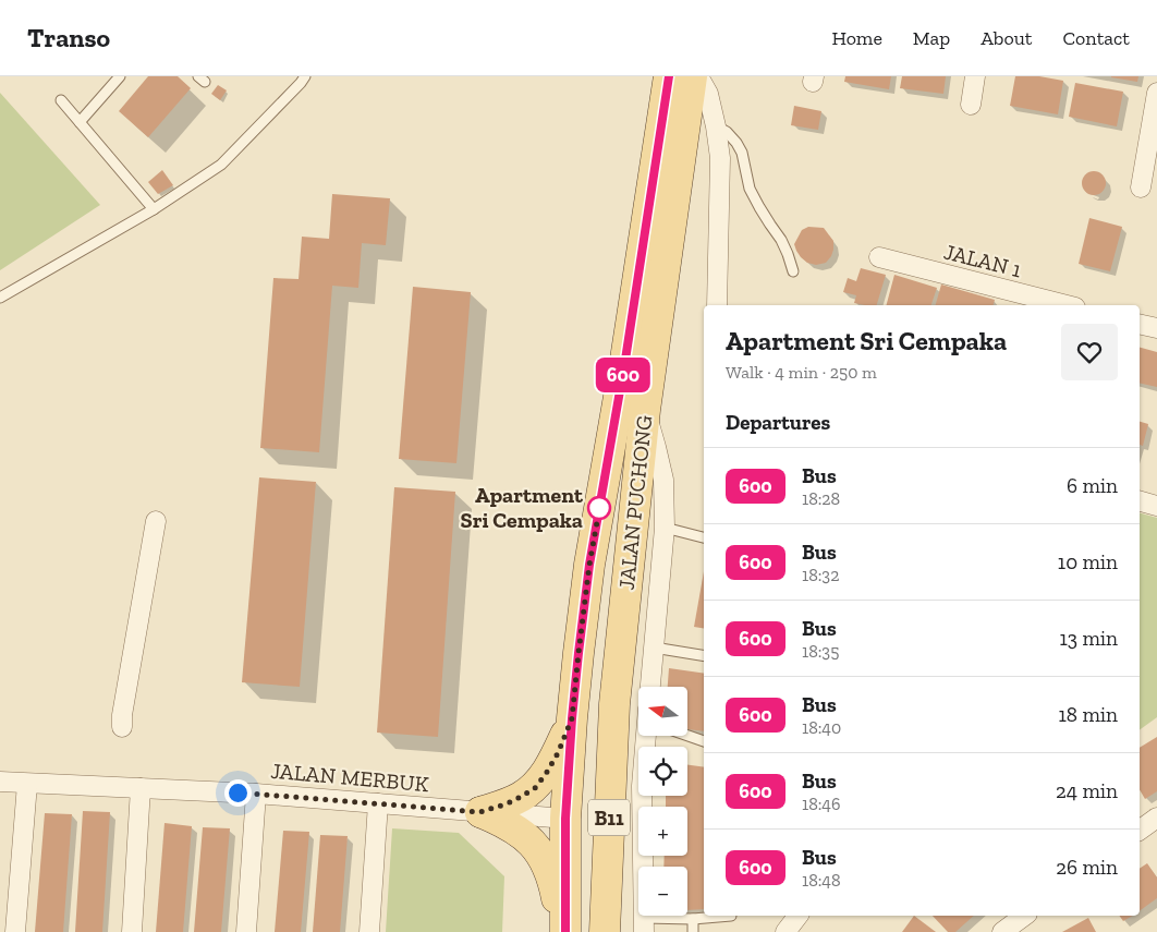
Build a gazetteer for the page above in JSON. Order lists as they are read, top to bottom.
{
  "streets": {
    "main road": ["JALAN PUCHONG", "B11"],
    "street": ["JALAN 1", "JALAN MERBUK"]
  },
  "crossings": [
    ["JALAN PUCHONG", "JALAN MERBUK"]
  ],
  "places": ["Apartment Sri Cempaka"],
  "lines": ["bus line 600"],
  "north": "left",
  "page": {
    "header": "Transo",
    "nav": [
      "Home",
      "Map",
      "About",
      "Contact"
    ],
    "on_map": "600",
    "heading": [
      ["Apartment Sri Cempaka", "Walk · 4 min · 250 m"],
      "Departures"
    ],
    "list": [
      {
        "mark": "600",
        "name": "Bus",
        "note": "18:28",
        "value": "6 min"
      },
      {
        "mark": "600",
        "name": "Bus",
        "note": "18:32",
        "value": "10 min"
      },
      {
        "mark": "600",
        "name": "Bus",
        "note": "18:35",
        "value": "13 min"
      },
      {
        "mark": "600",
        "name": "Bus",
        "note": "18:40",
        "value": "18 min"
      },
      {
        "mark": "600",
        "name": "Bus",
        "note": "18:46",
        "value": "24 min"
      },
      {
        "mark": "600",
        "name": "Bus",
        "note": "18:48",
        "value": "26 min"
      }
    ],
    "map_buttons": ["+", "−"]
  }
}
